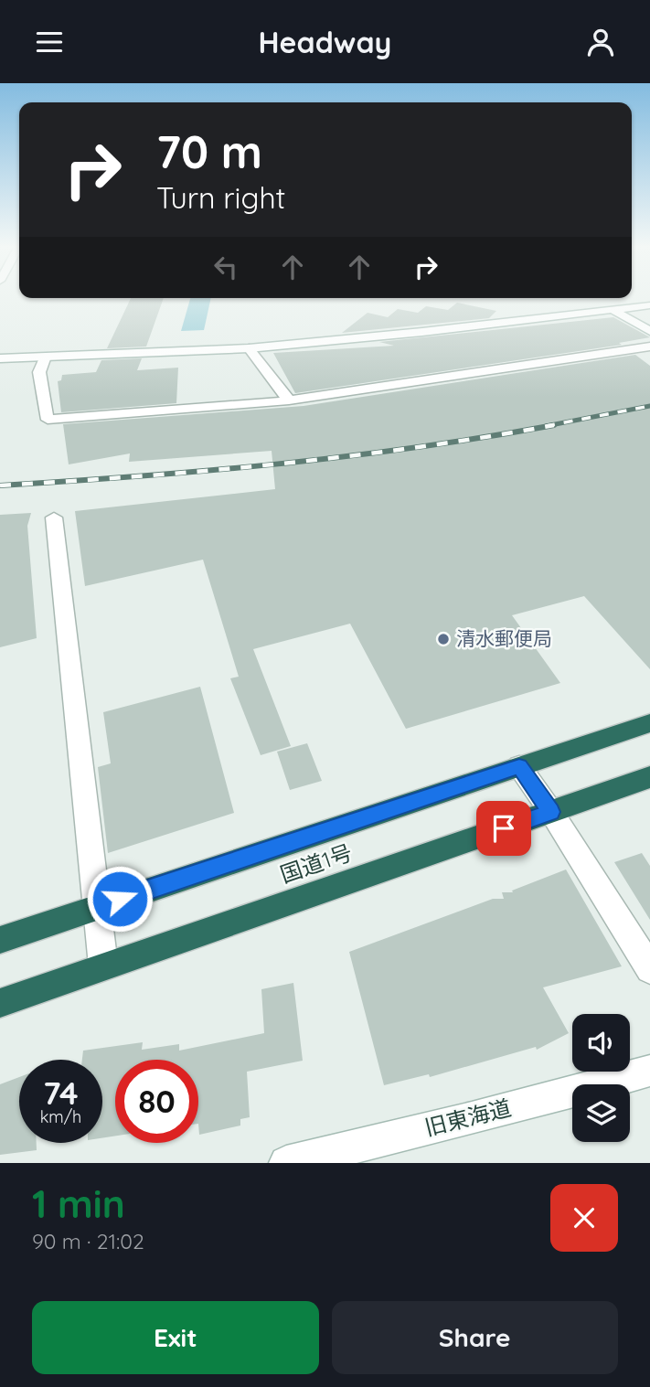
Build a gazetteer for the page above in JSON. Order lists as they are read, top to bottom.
{
  "streets": {
    "highway": ["国道1号"],
    "street": ["旧東海道"]
  },
  "places": ["清水郵便局"],
  "page": {
    "header": "Headway",
    "turn": ["70 m", "Turn right"],
    "speed": "74 km/h",
    "limit": "80",
    "heading": ["1 min", "90 m · 21:02"],
    "buttons": ["Exit", "Share"]
  }
}
